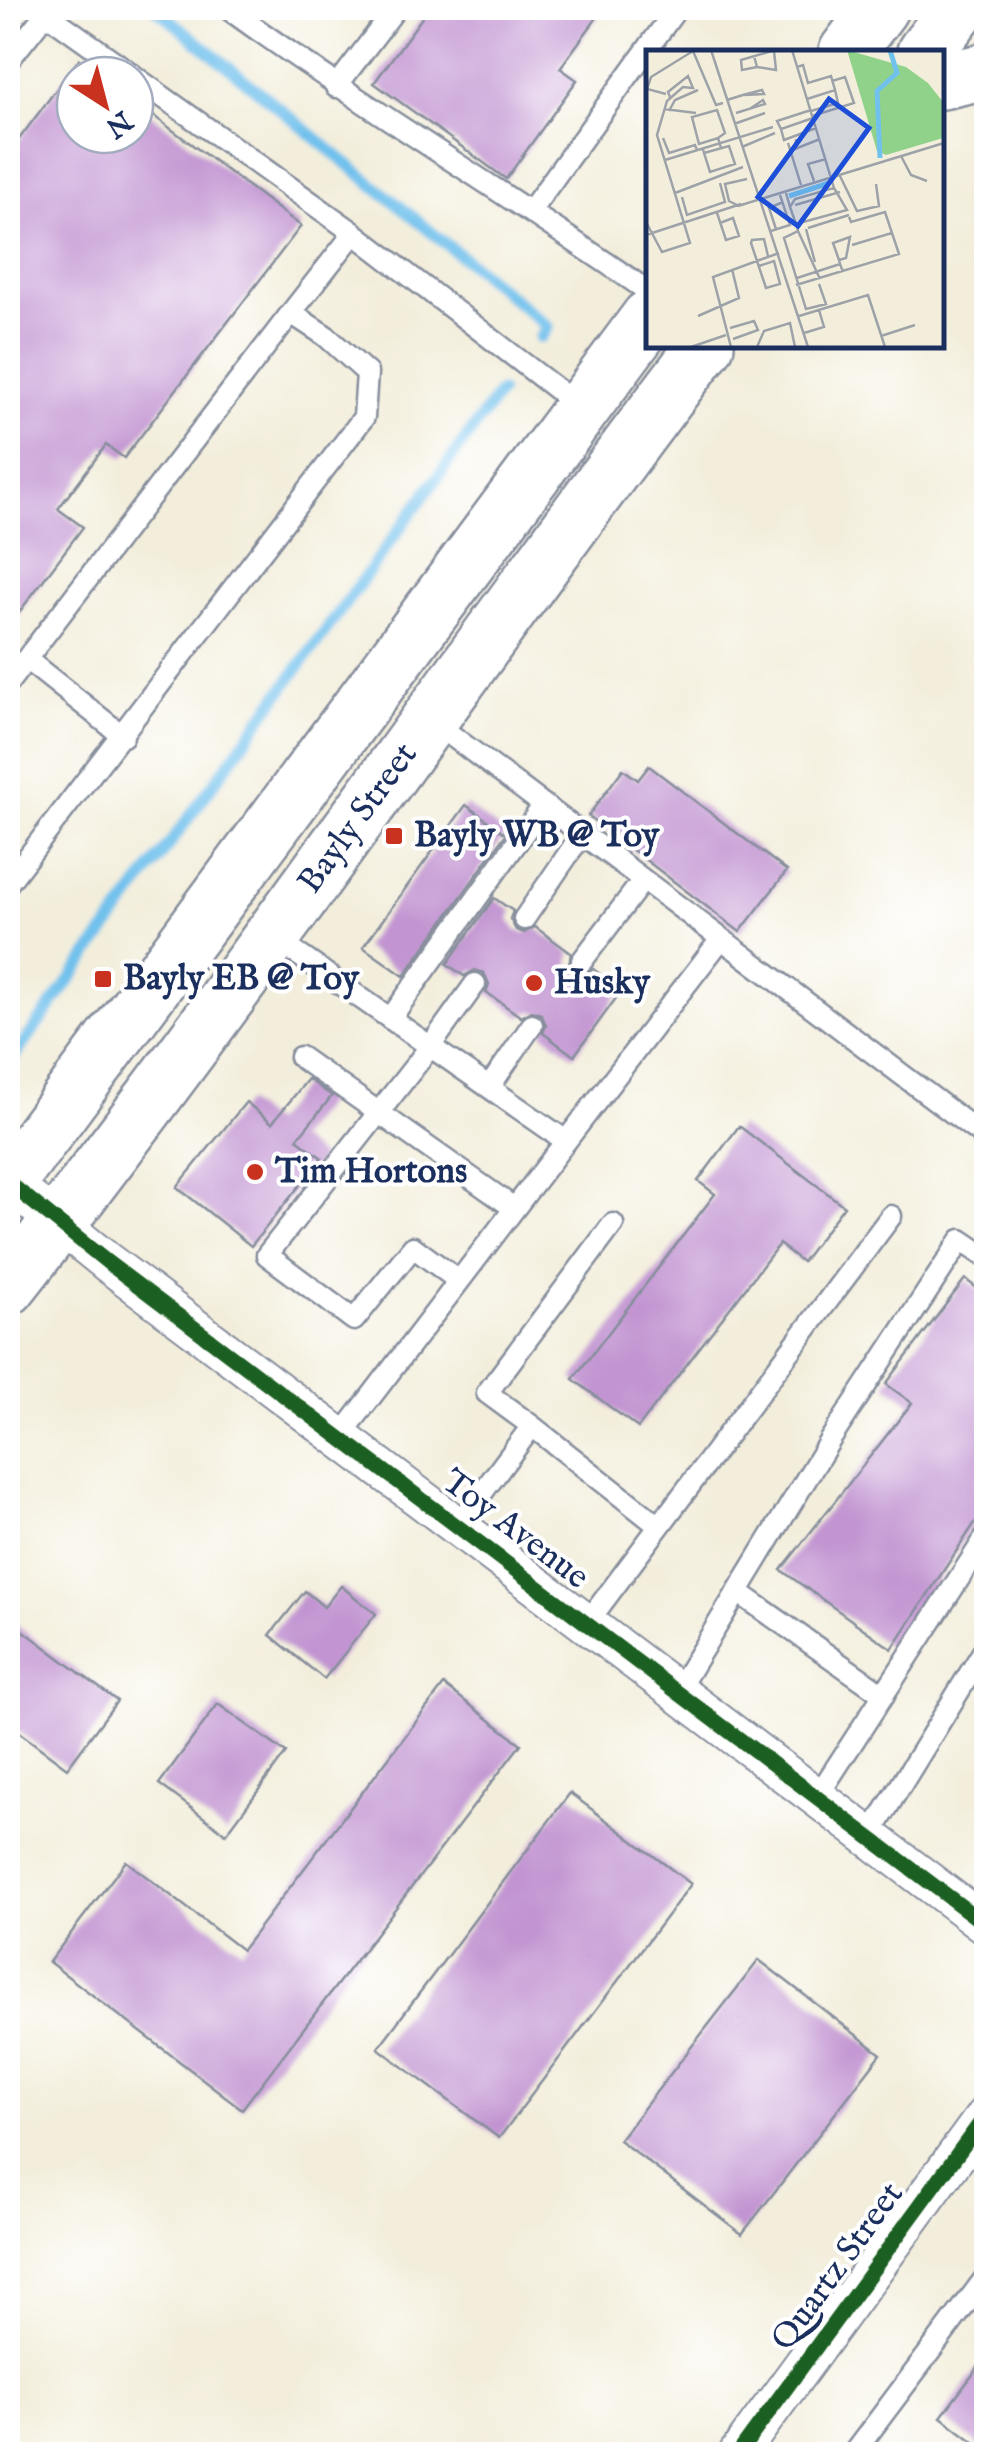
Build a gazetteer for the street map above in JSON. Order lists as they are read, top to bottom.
{
  "streets": {
    "main road": ["Bayly Street"],
    "street": ["Toy Avenue", "Quartz Street"]
  },
  "crossings": [
    ["Bayly Street", "Toy Avenue"]
  ],
  "places": {
    "transit": ["Bayly WB @ Toy", "Bayly EB @ Toy"],
    "other": ["Husky", "Tim Hortons"]
  },
  "north": "bottom right"
}
